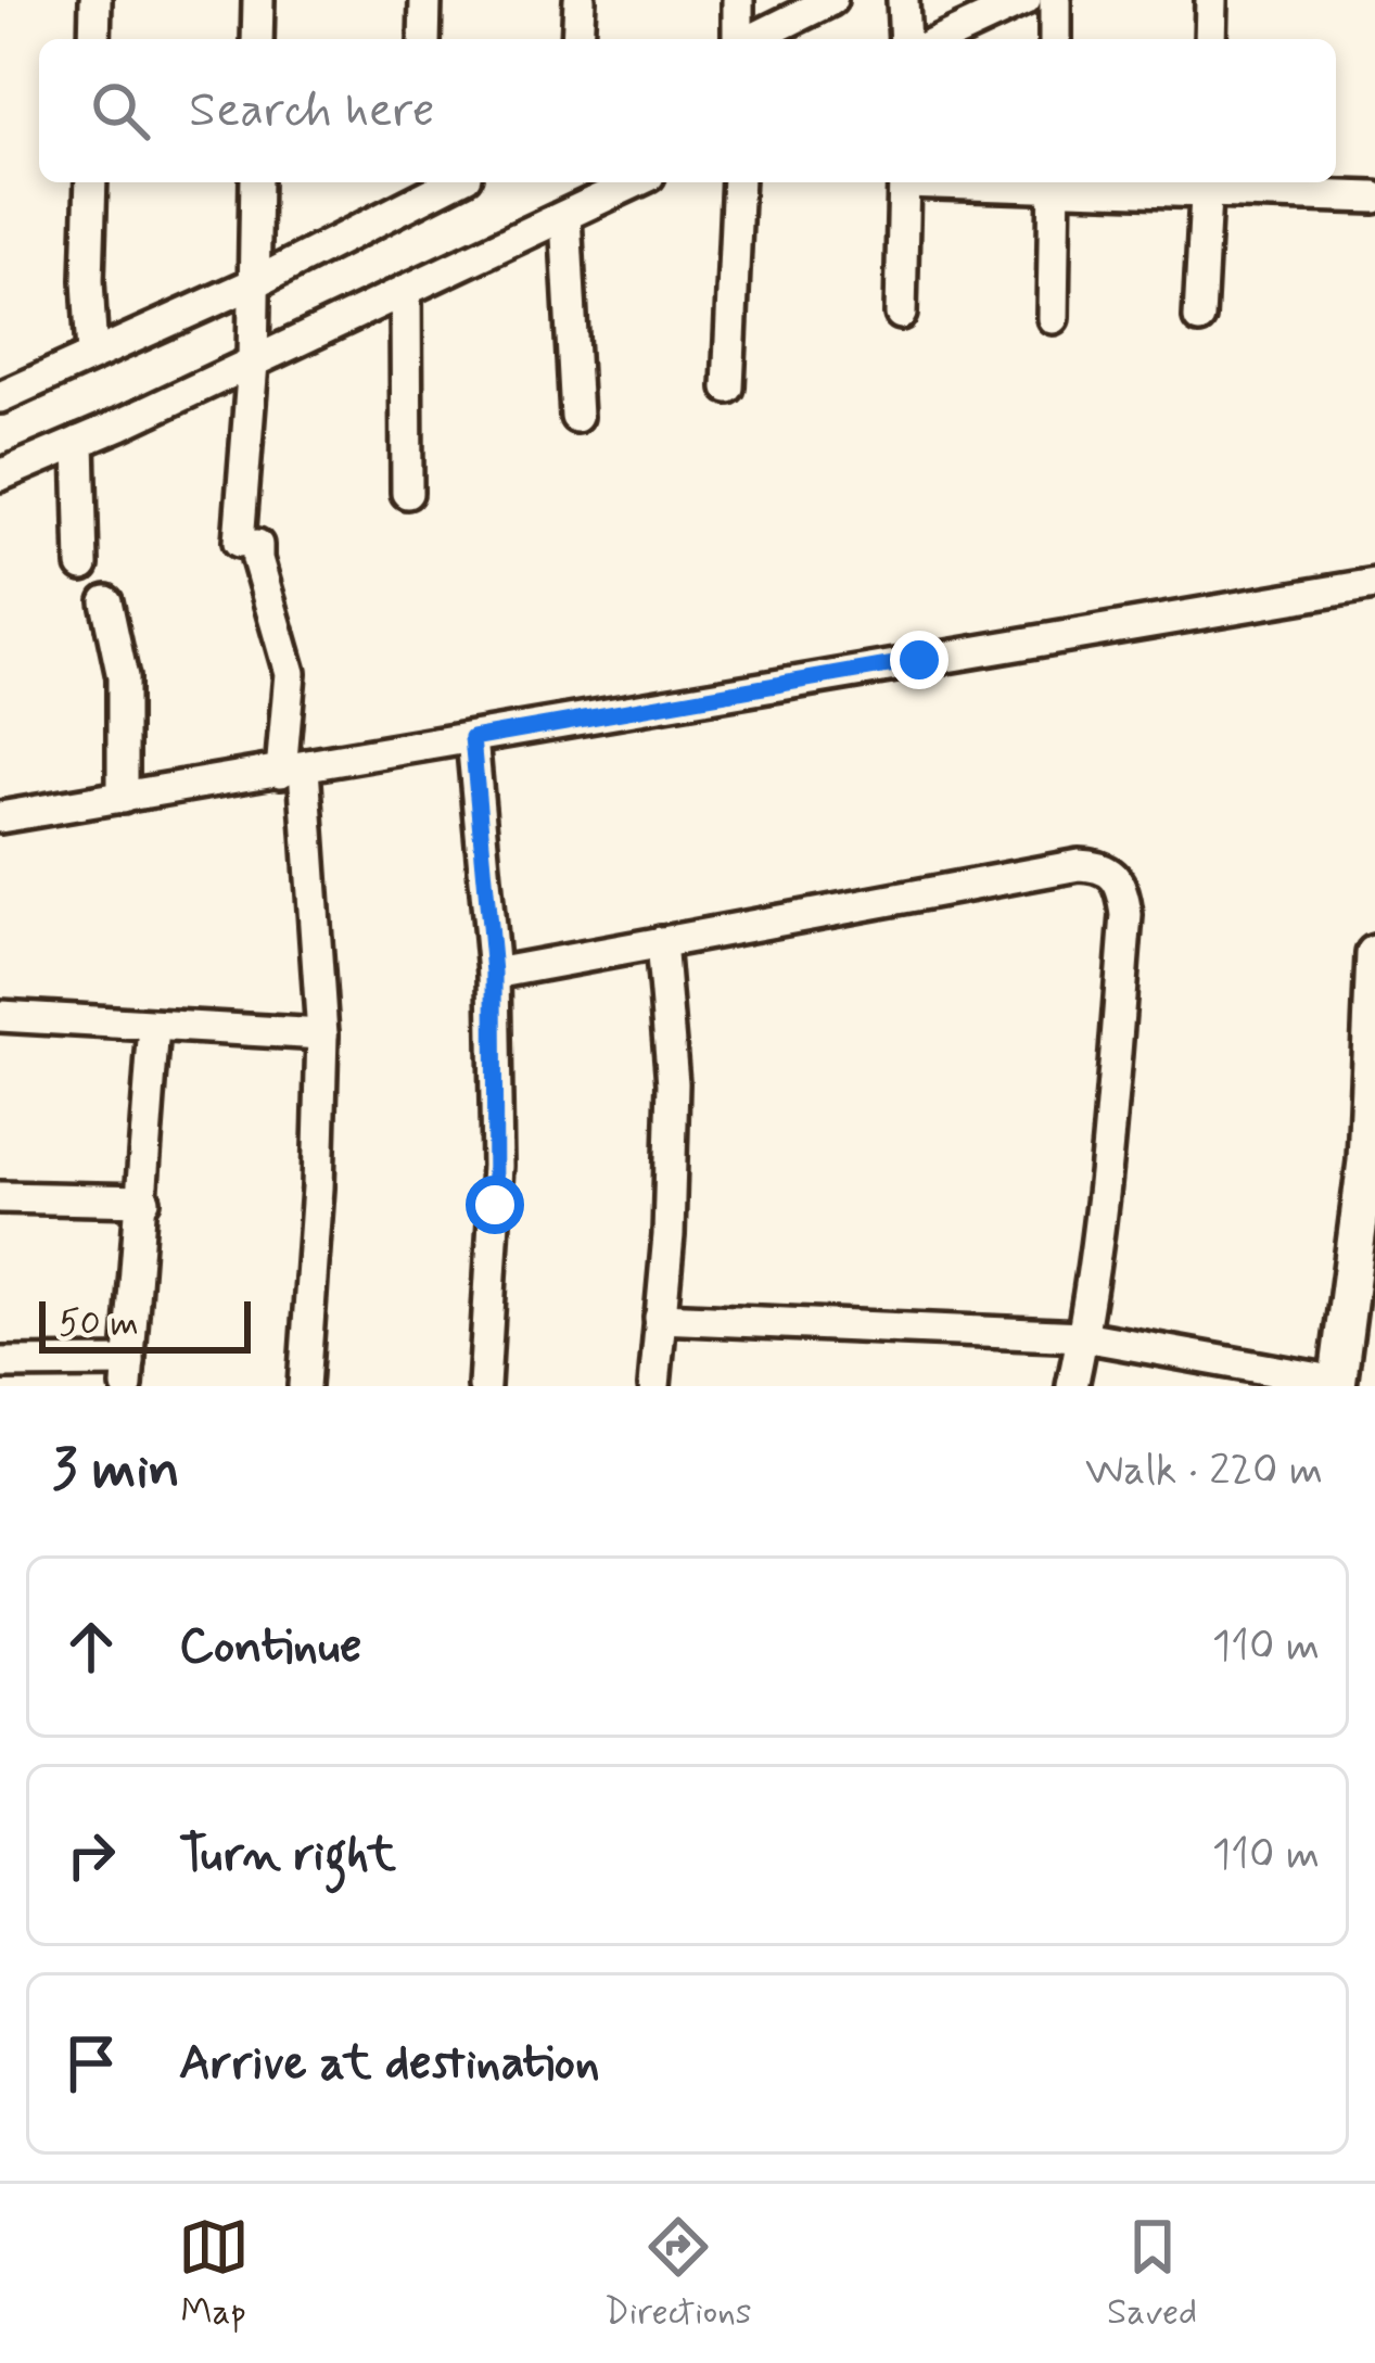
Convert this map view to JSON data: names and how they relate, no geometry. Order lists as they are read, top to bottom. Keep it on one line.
{"scale_bar":"50 m","page":{"search":"Search here","scale":"50 m","heading":["3 min","Walk · 220 m"],"list":[["Continue","110 m"],["Turn right","110 m"],"Arrive at destination"],"nav":["Map","Directions","Saved"]}}
